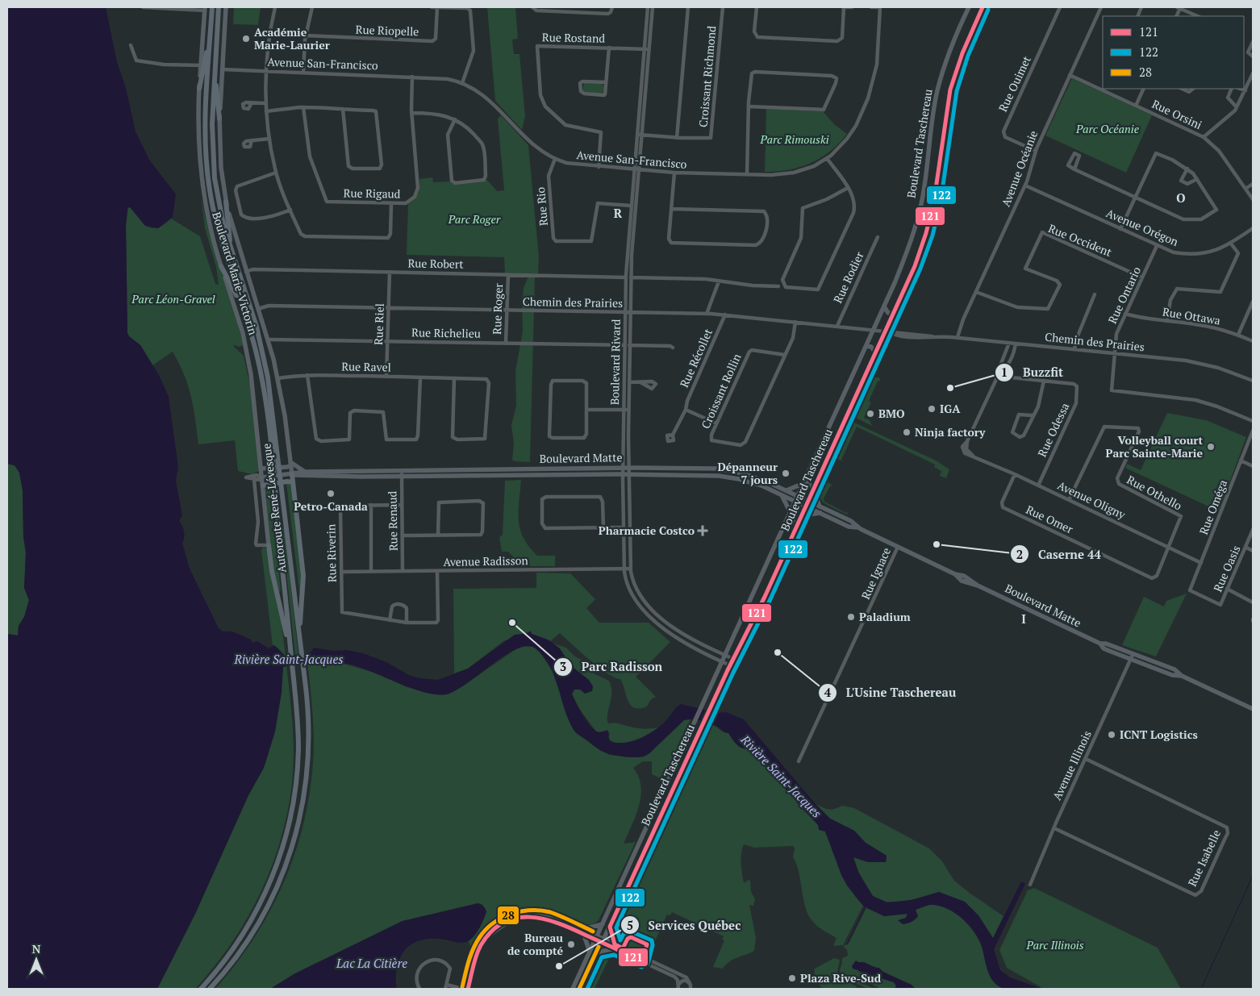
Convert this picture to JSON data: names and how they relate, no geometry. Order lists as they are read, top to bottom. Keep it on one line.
{"streets":{"highway":["Autoroute René-Lévesque"],"main road":["Boulevard Taschereau","Boulevard Marie-Victorin","Boulevard Matte"],"street":["Rue Riopelle","Rue Rostand","Avenue San-Francisco","Croissant Richmond","Rue Ouimet","Rue Orsini","Avenue Océanie","Rue Rigaud","Rue Rio","Avenue Orégon","Rue Occident","Rue Robert","Rue Rodier","Rue Ontario","Chemin des Prairies","Rue Roger","Rue Ottawa","Rue Riel","Rue Richelieu","Rue Récollet","Boulevard Rivard","Rue Ravel","Croissant Rollin","Rue Odessa","Rue Othello","Avenue Oligny","Rue Oméga","Rue Omer","Rue Renaud","Rue Riverin","Avenue Radisson","Rue Oasis","Rue Ignace","Avenue Illinois","Rue Isabelle"]},"crossings":[["Rue Rostand","Avenue San-Francisco"],["Rue Rostand","Boulevard Rivard"],["Avenue San-Francisco","Rue Rigaud"],["Avenue San-Francisco","Rue Rio"],["Avenue San-Francisco","Boulevard Marie-Victorin"],["Avenue San-Francisco","Boulevard Rivard"],["Croissant Richmond","Boulevard Rivard"],["Rue Ouimet","Avenue Océanie"],["Rue Orsini","Avenue Océanie"],["Boulevard Taschereau","Chemin des Prairies"],["Boulevard Taschereau","Boulevard Rivard"],["Boulevard Taschereau","Boulevard Matte"],["Avenue Océanie","Avenue Orégon"],["Avenue Océanie","Rue Occident"],["Avenue Océanie","Chemin des Prairies"],["Rue Rio","Boulevard Rivard"],["Avenue Orégon","Rue Ontario"],["Rue Occident","Rue Ontario"],["Rue Robert","Boulevard Marie-Victorin"],["Rue Robert","Rue Roger"],["Rue Robert","Rue Riel"],["Rue Robert","Boulevard Rivard"],["Boulevard Marie-Victorin","Chemin des Prairies"],["Boulevard Marie-Victorin","Rue Richelieu"],["Boulevard Marie-Victorin","Rue Ravel"],["Boulevard Marie-Victorin","Boulevard Matte"],["Rue Rodier","Chemin des Prairies"],["Rue Ontario","Chemin des Prairies"],["Rue Ontario","Rue Ottawa"],["Chemin des Prairies","Rue Roger"],["Chemin des Prairies","Rue Riel"],["Chemin des Prairies","Rue Récollet"],["Chemin des Prairies","Boulevard Rivard"],["Chemin des Prairies","Croissant Rollin"],["Chemin des Prairies","Avenue Oligny"],["Rue Roger","Rue Richelieu"],["Rue Riel","Rue Richelieu"],["Rue Riel","Rue Ravel"],["Rue Richelieu","Boulevard Rivard"],["Boulevard Rivard","Boulevard Matte"],["Boulevard Rivard","Avenue Radisson"],["Rue Odessa","Avenue Oligny"],["Boulevard Matte","Rue Renaud"],["Boulevard Matte","Rue Ignace"],["Boulevard Matte","Avenue Illinois"],["Rue Othello","Avenue Oligny"],["Rue Othello","Rue Omer"],["Avenue Oligny","Rue Oméga"],["Avenue Oligny","Rue Omer"],["Rue Oméga","Rue Oasis"],["Rue Renaud","Rue Riverin"],["Rue Renaud","Avenue Radisson"],["Rue Riverin","Avenue Radisson"],["Avenue Illinois","Rue Isabelle"]],"districts":["O","R","I"],"water":["Rivière Saint-Jacques","Lac La Citière"],"parks":["Parc Océanie","Parc Rimouski","Parc Roger","Parc Léon-Gravel","Parc Illinois"],"places":{"other":["Académie Marie-Laurier","Buzzfit","IGA","BMO","Ninja factory","Volleyball court Parc Sainte-Marie","Dépanneur 7 jours","Petro-Canada","Caserne 44","Paladium","Parc Radisson","L'Usine Taschereau","ICNT Logistics","Bureau de compté","Services Québec","Plaza Rive-Sud"],"health":["Pharmacie Costco"]},"lines":["transit line 121","transit line 122","transit line 28"],"legend":["121","122","28"],"north":"top"}
